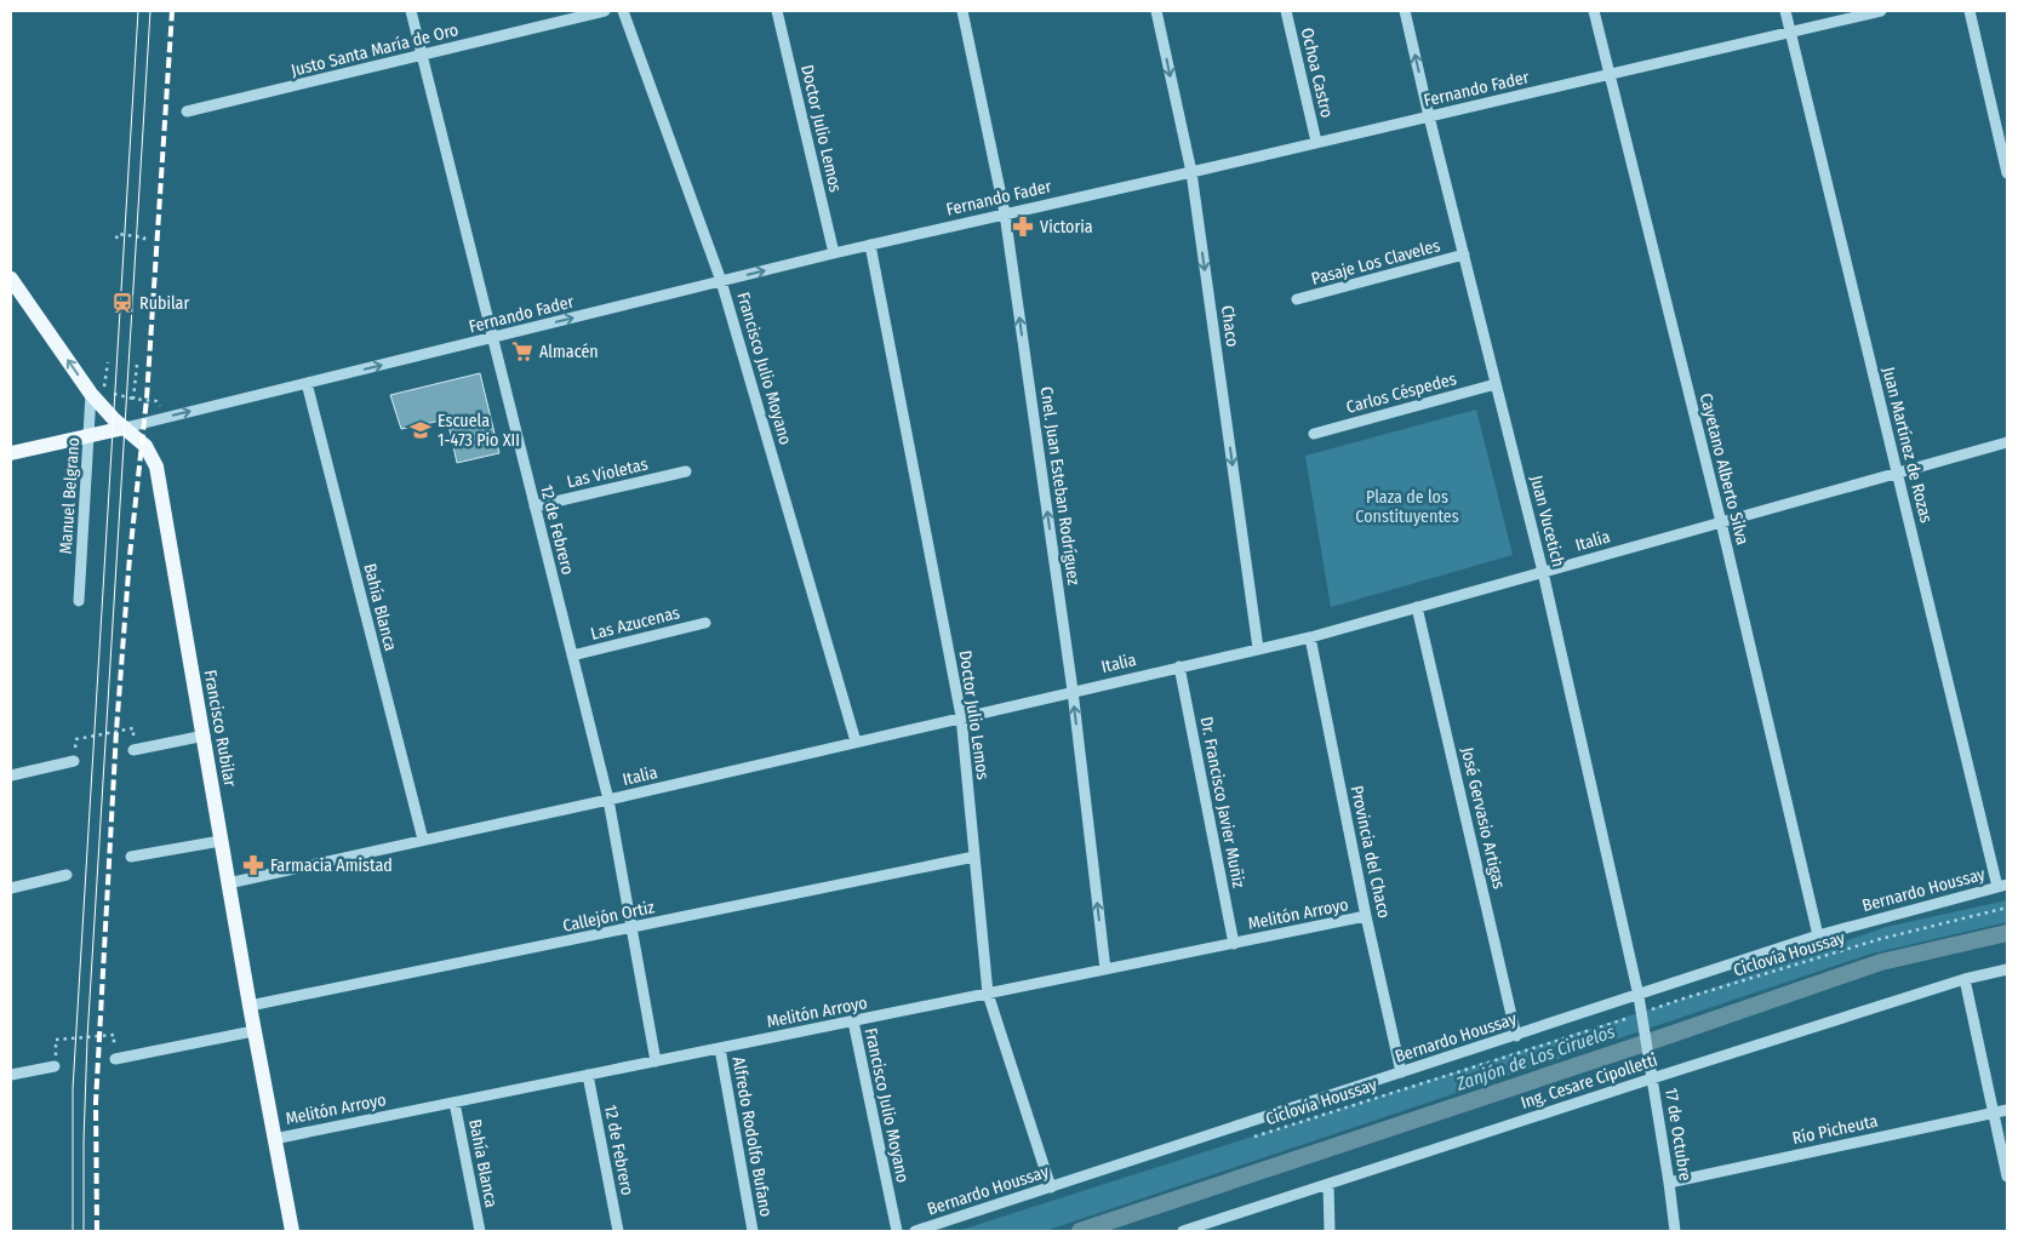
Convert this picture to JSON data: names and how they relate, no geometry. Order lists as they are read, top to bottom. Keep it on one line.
{"streets":{"main road":["Francisco Rubilar"],"street":["Justo Santa María de Oro","Ochoa Castro","Fernando Fader","Doctor Julio Lemos","Pasaje Los Claveles","Chaco","Francisco Julio Moyano","Carlos Céspedes","Juan Martínez de Rozas","Cayetano Alberto Silva","Las Violetas","Cnel. Juan Esteban Rodríguez","Manuel Belgrano","Juan Vucetich","12 de Febrero","Italia","Bahía Blanca","Las Azucenas","Dr. Francisco Javier Muñiz","José Gervasio Artigas","Provincia del Chaco","Bernardo Houssay","Melitón Arroyo","Callejón Ortiz","Ing. Cesare Cipolletti","Río Picheuta","17 de Octubre","Alfredo Rodolfo Bufano"],"path":["Ciclovía Houssay"]},"crossings":[["Justo Santa María de Oro","12 de Febrero"],["Ochoa Castro","Fernando Fader"],["Fernando Fader","Doctor Julio Lemos"],["Fernando Fader","Chaco"],["Fernando Fader","Francisco Julio Moyano"],["Fernando Fader","Juan Martínez de Rozas"],["Fernando Fader","Cayetano Alberto Silva"],["Fernando Fader","Cnel. Juan Esteban Rodríguez"],["Fernando Fader","Juan Vucetich"],["Fernando Fader","12 de Febrero"],["Fernando Fader","Bahía Blanca"],["Fernando Fader","Francisco Rubilar"],["Doctor Julio Lemos","Italia"],["Doctor Julio Lemos","Bernardo Houssay"],["Doctor Julio Lemos","Melitón Arroyo"],["Doctor Julio Lemos","Callejón Ortiz"],["Pasaje Los Claveles","Juan Vucetich"],["Chaco","Italia"],["Francisco Julio Moyano","Italia"],["Francisco Julio Moyano","Melitón Arroyo"],["Carlos Céspedes","Juan Vucetich"],["Juan Martínez de Rozas","Italia"],["Juan Martínez de Rozas","Bernardo Houssay"],["Cayetano Alberto Silva","Italia"],["Cayetano Alberto Silva","Bernardo Houssay"],["Las Violetas","12 de Febrero"],["Cnel. Juan Esteban Rodríguez","Italia"],["Cnel. Juan Esteban Rodríguez","Melitón Arroyo"],["Manuel Belgrano","Francisco Rubilar"],["Juan Vucetich","Italia"],["Juan Vucetich","Bernardo Houssay"],["Juan Vucetich","Ciclovía Houssay"],["Juan Vucetich","17 de Octubre"],["12 de Febrero","Italia"],["12 de Febrero","Las Azucenas"],["12 de Febrero","Melitón Arroyo"],["12 de Febrero","Callejón Ortiz"],["Italia","Bahía Blanca"],["Italia","Francisco Rubilar"],["Italia","Dr. Francisco Javier Muñiz"],["Italia","José Gervasio Artigas"],["Italia","Provincia del Chaco"],["Bahía Blanca","Melitón Arroyo"],["Francisco Rubilar","Melitón Arroyo"],["Francisco Rubilar","Callejón Ortiz"],["Dr. Francisco Javier Muñiz","Melitón Arroyo"],["José Gervasio Artigas","Bernardo Houssay"],["Provincia del Chaco","Bernardo Houssay"],["Provincia del Chaco","Melitón Arroyo"],["Melitón Arroyo","Alfredo Rodolfo Bufano"],["Ing. Cesare Cipolletti","17 de Octubre"],["Río Picheuta","17 de Octubre"]],"one_way":["Fernando Fader","Chaco","Cnel. Juan Esteban Rodríguez"],"water":["Zanjón de Los Ciruelos"],"parks":["Plaza de los Constituyentes"],"places":{"pharmacy":["Victoria","Farmacia Amistad"],"station":["Rubilar"],"supermarket":["Almacén"],"school or university":["Escuela 1-473 Pio XII"]}}
